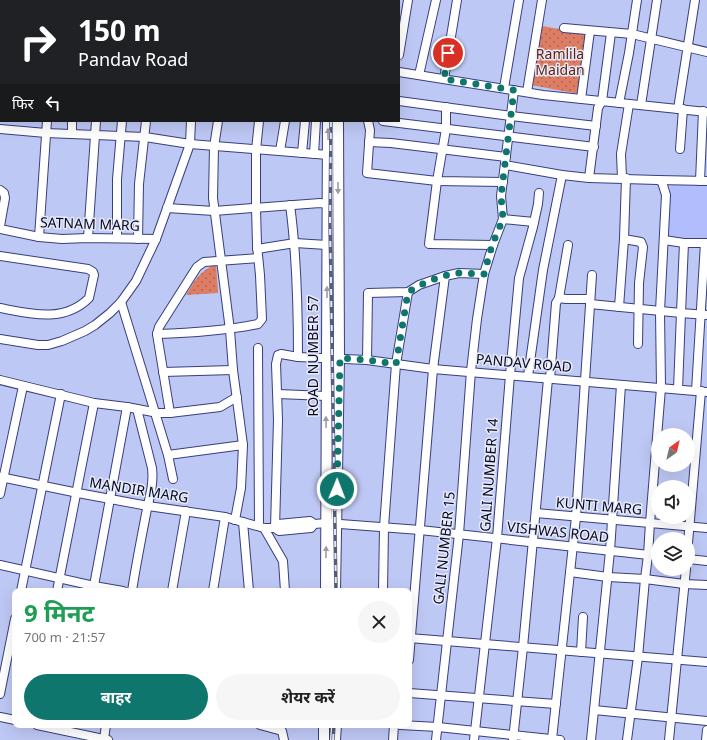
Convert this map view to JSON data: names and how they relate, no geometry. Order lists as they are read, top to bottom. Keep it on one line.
{"streets":{"main road":["ROAD NUMBER 57"],"street":["SATNAM MARG","PANDAV ROAD","GALI NUMBER 14","MANDIR MARG","KUNTI MARG","VISHWAS ROAD","GALI NUMBER 15"]},"crossings":[["ROAD NUMBER 57","PANDAV ROAD"],["ROAD NUMBER 57","MANDIR MARG"],["ROAD NUMBER 57","VISHWAS ROAD"],["PANDAV ROAD","GALI NUMBER 14"],["PANDAV ROAD","GALI NUMBER 15"],["GALI NUMBER 14","VISHWAS ROAD"],["MANDIR MARG","VISHWAS ROAD"],["VISHWAS ROAD","GALI NUMBER 15"]],"parks":["Ramlila Maidan"],"north":"top right","page":{"turn":["150 m","Pandav Road"],"then":"फिर","heading":["9 मिनट","700 m · 21:57"],"buttons":["बाहर","शेयर करें"]}}
